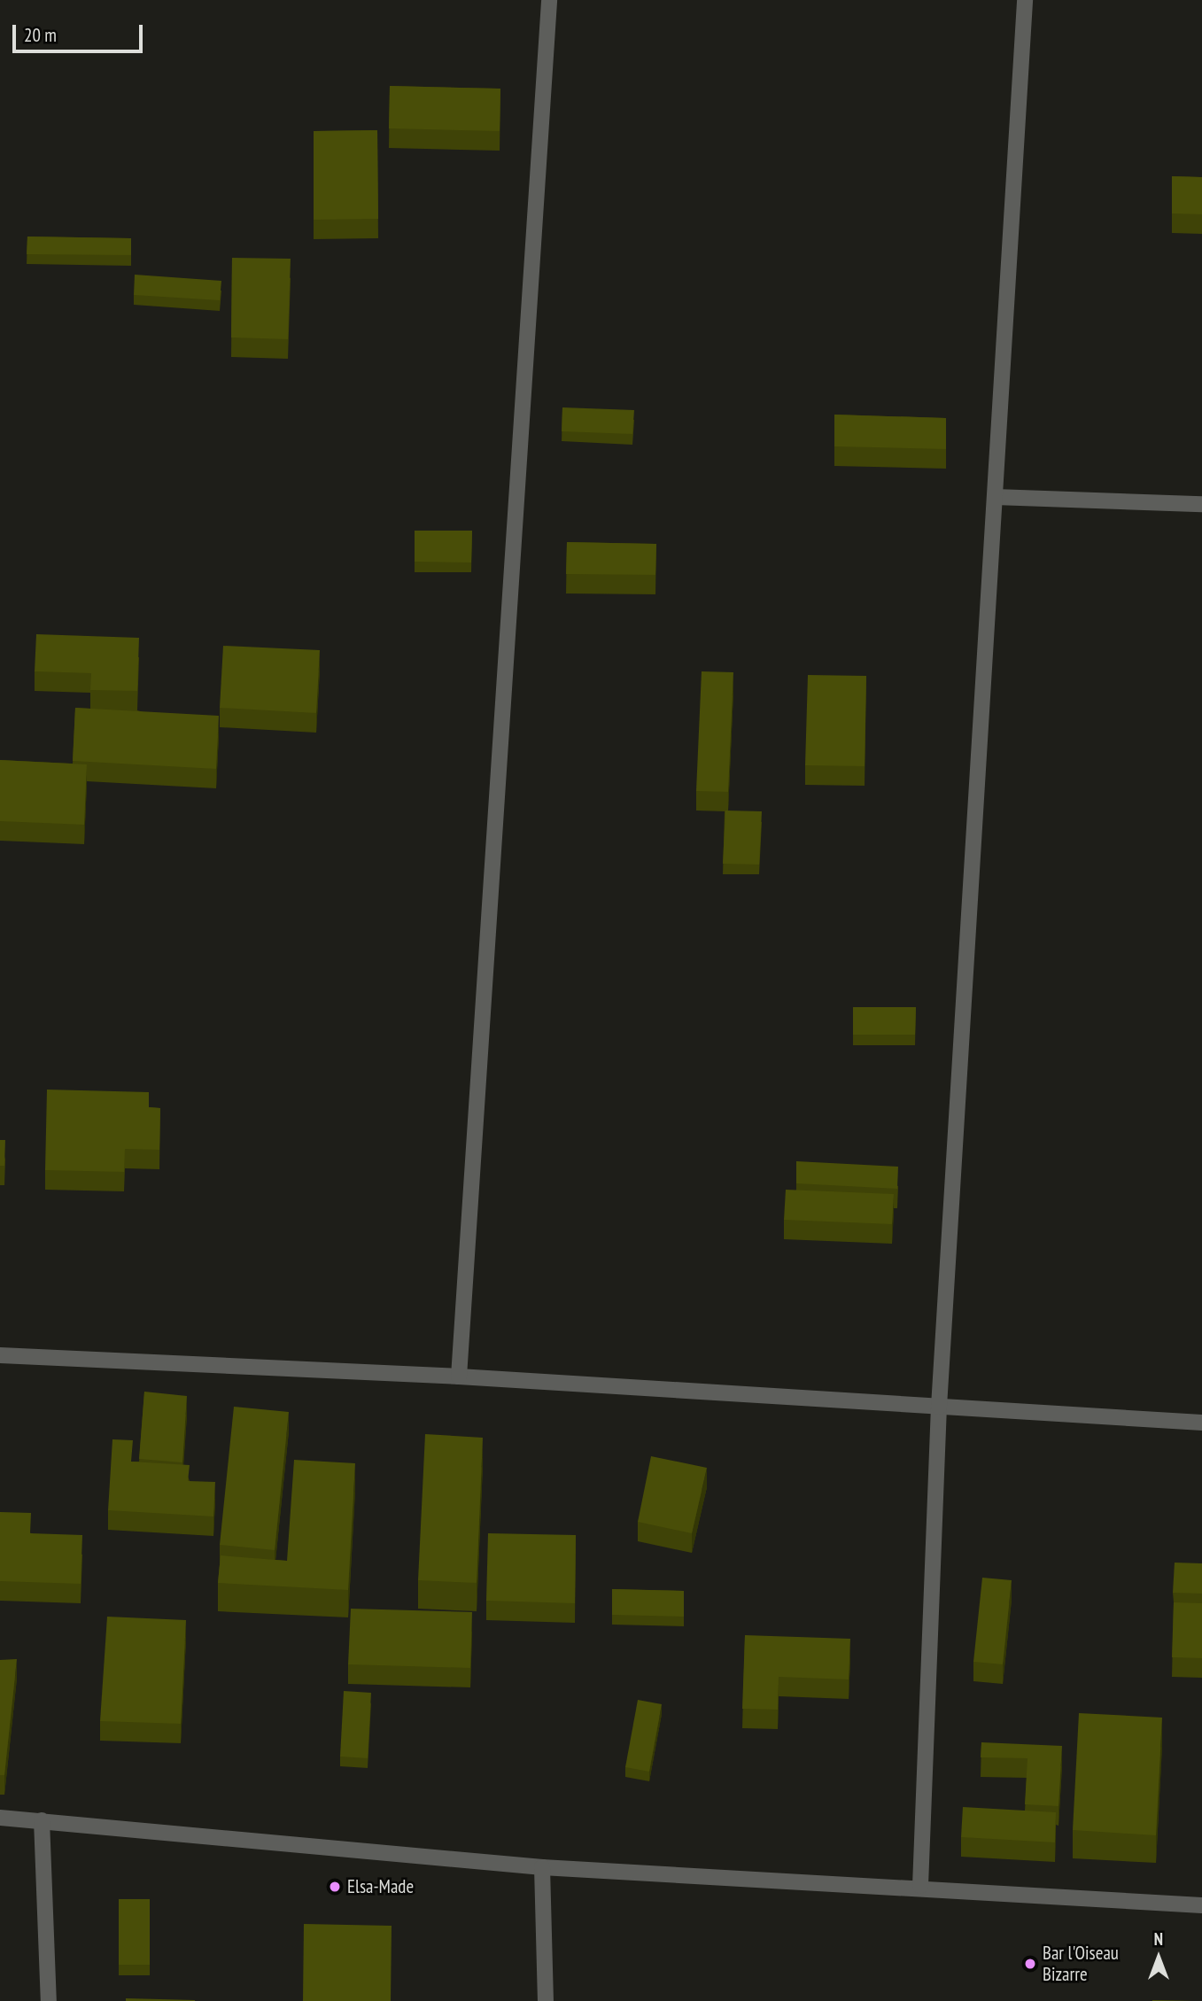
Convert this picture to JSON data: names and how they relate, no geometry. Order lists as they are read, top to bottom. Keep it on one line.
{"places":["Elsa-Made","Bar l'Oiseau Bizarre"],"scale_bar":"20 m","north":"top"}
